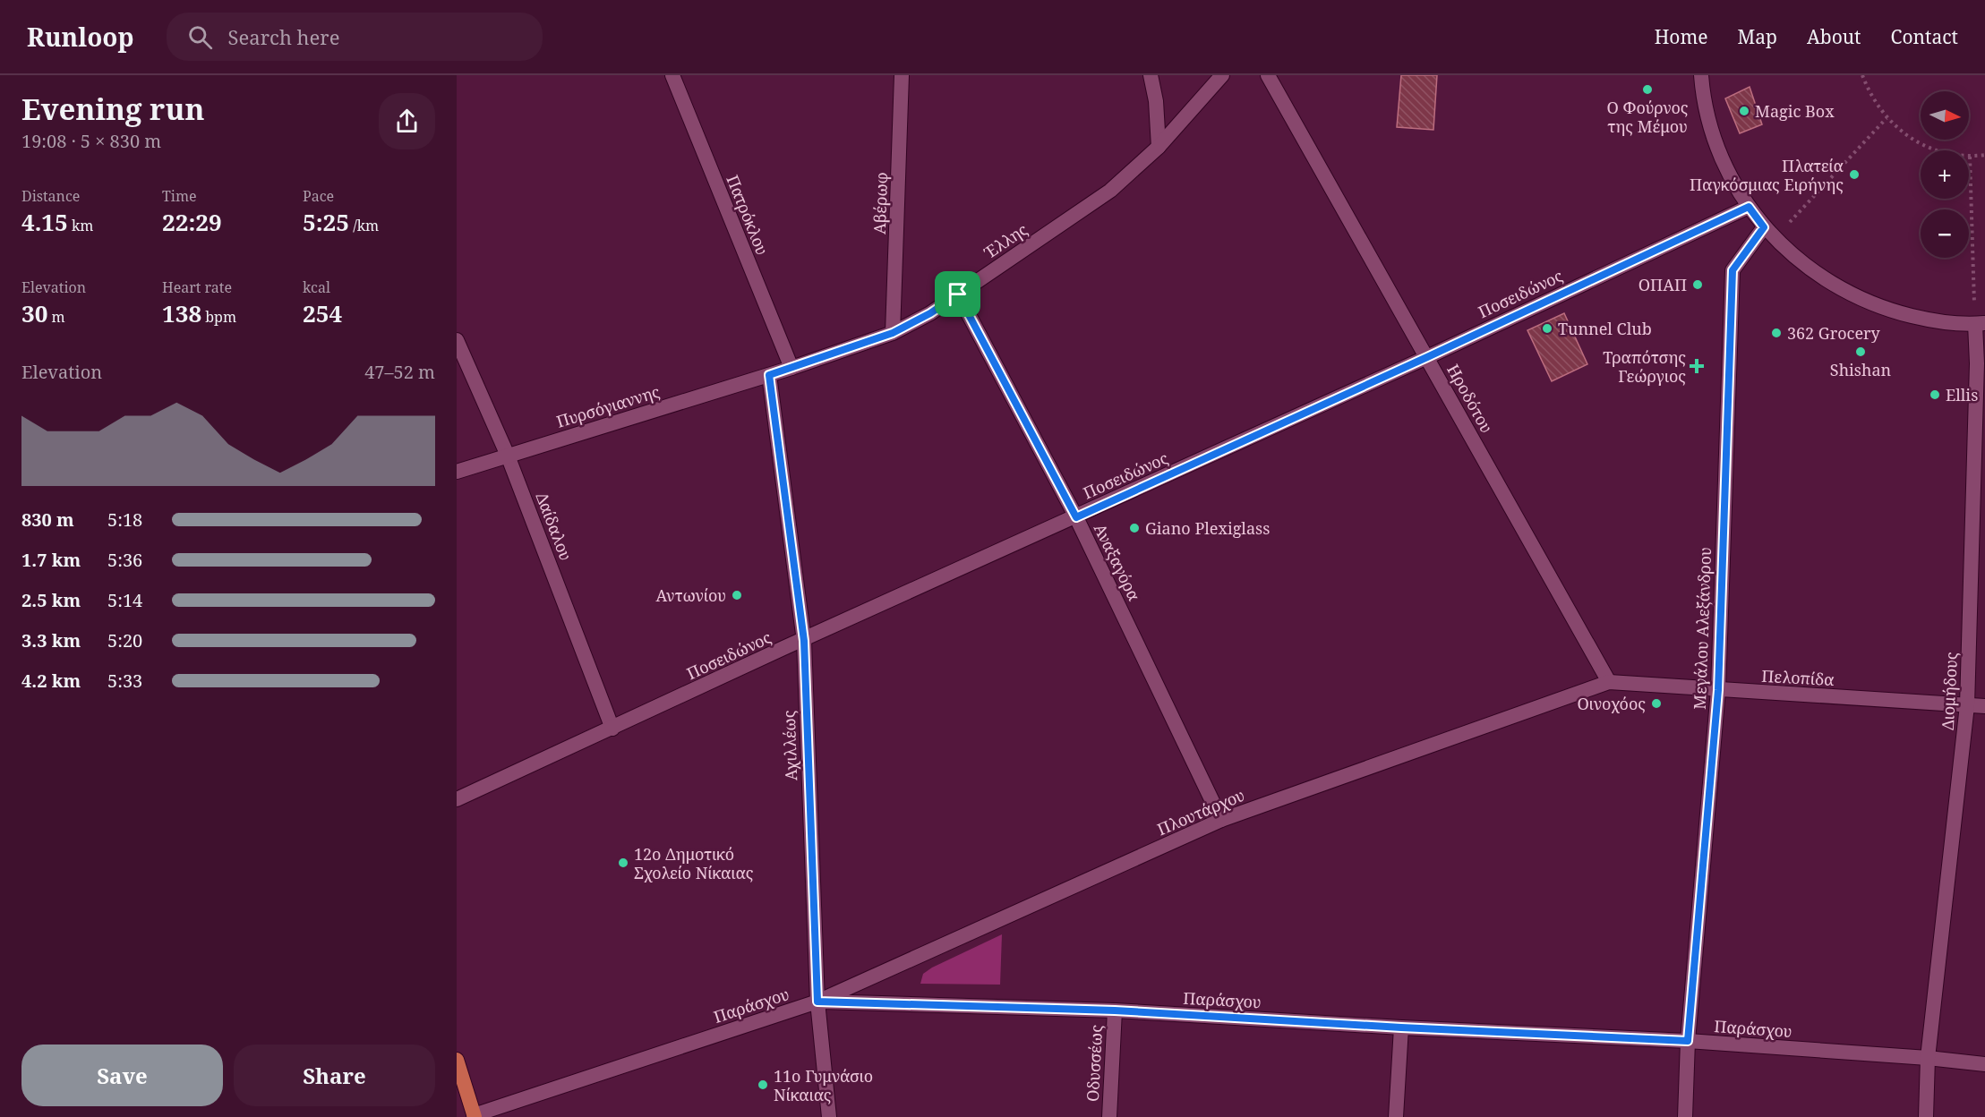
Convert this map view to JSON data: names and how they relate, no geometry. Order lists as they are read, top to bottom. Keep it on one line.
{"streets":{"street":["Αβέρωφ","Πατρόκλου","Έλλης","Ποσειδώνος","Ηροδότου","Πυρσόγιαννης","Δαίδαλου","Αναξαγόρα","Μεγάλου Αλεξάνδρου","Πελοπίδα","Διομήδους","Αχιλλέως","Πλουτάρχου","Παράσχου","Οδυσσέως"]},"crossings":[["Αβέρωφ","Έλλης"],["Πατρόκλου","Έλλης"],["Έλλης","Πυρσόγιαννης"],["Έλλης","Αναξαγόρα"],["Έλλης","Αχιλλέως"],["Ποσειδώνος","Ηροδότου"],["Ποσειδώνος","Δαίδαλου"],["Ποσειδώνος","Αναξαγόρα"],["Ποσειδώνος","Αχιλλέως"],["Ηροδότου","Πελοπίδα"],["Ηροδότου","Πλουτάρχου"],["Πυρσόγιαννης","Δαίδαλου"],["Πυρσόγιαννης","Αχιλλέως"],["Αναξαγόρα","Πλουτάρχου"],["Μεγάλου Αλεξάνδρου","Πελοπίδα"],["Μεγάλου Αλεξάνδρου","Παράσχου"],["Πελοπίδα","Διομήδους"],["Πελοπίδα","Πλουτάρχου"],["Διομήδους","Παράσχου"],["Αχιλλέως","Πλουτάρχου"],["Αχιλλέως","Παράσχου"],["Πλουτάρχου","Παράσχου"],["Παράσχου","Οδυσσέως"]],"places":{"other":["Ο Φούρνος της Μέμου","Magic Box","Πλατεία Παγκόσμιας Ειρήνης","ΟΠΑΠ","Tunnel Club","362 Grocery","Shishan","Ellis","Giano Plexiglass","Αντωνίου","Οινοχόος","12ο Δημοτικό Σχολείο Νίκαιας","11ο Γυμνάσιο Νίκαιας"],"health":["Τραπότσης Γεώργιος"]},"north":"right","page":{"header":"Runloop","search":"Search here","nav":["Home","Map","About","Contact"],"heading":["Evening run","19:08 · 5 × 830 m"],"map_buttons":["+","−"],"stats":[["Distance","4.15 km"],["Time","22:29"],["Pace","5:25 /km"],["Elevation","30 m"],["Heart rate","138 bpm"],["kcal","254"]],"chart":["Elevation","47–52 m"],"list":[{"name":"830 m","note":"5:18"},{"name":"1.7 km","note":"5:36"},{"name":"2.5 km","note":"5:14"},{"name":"3.3 km","note":"5:20"},{"name":"4.2 km","note":"5:33"}],"buttons":["Save","Share"]}}
